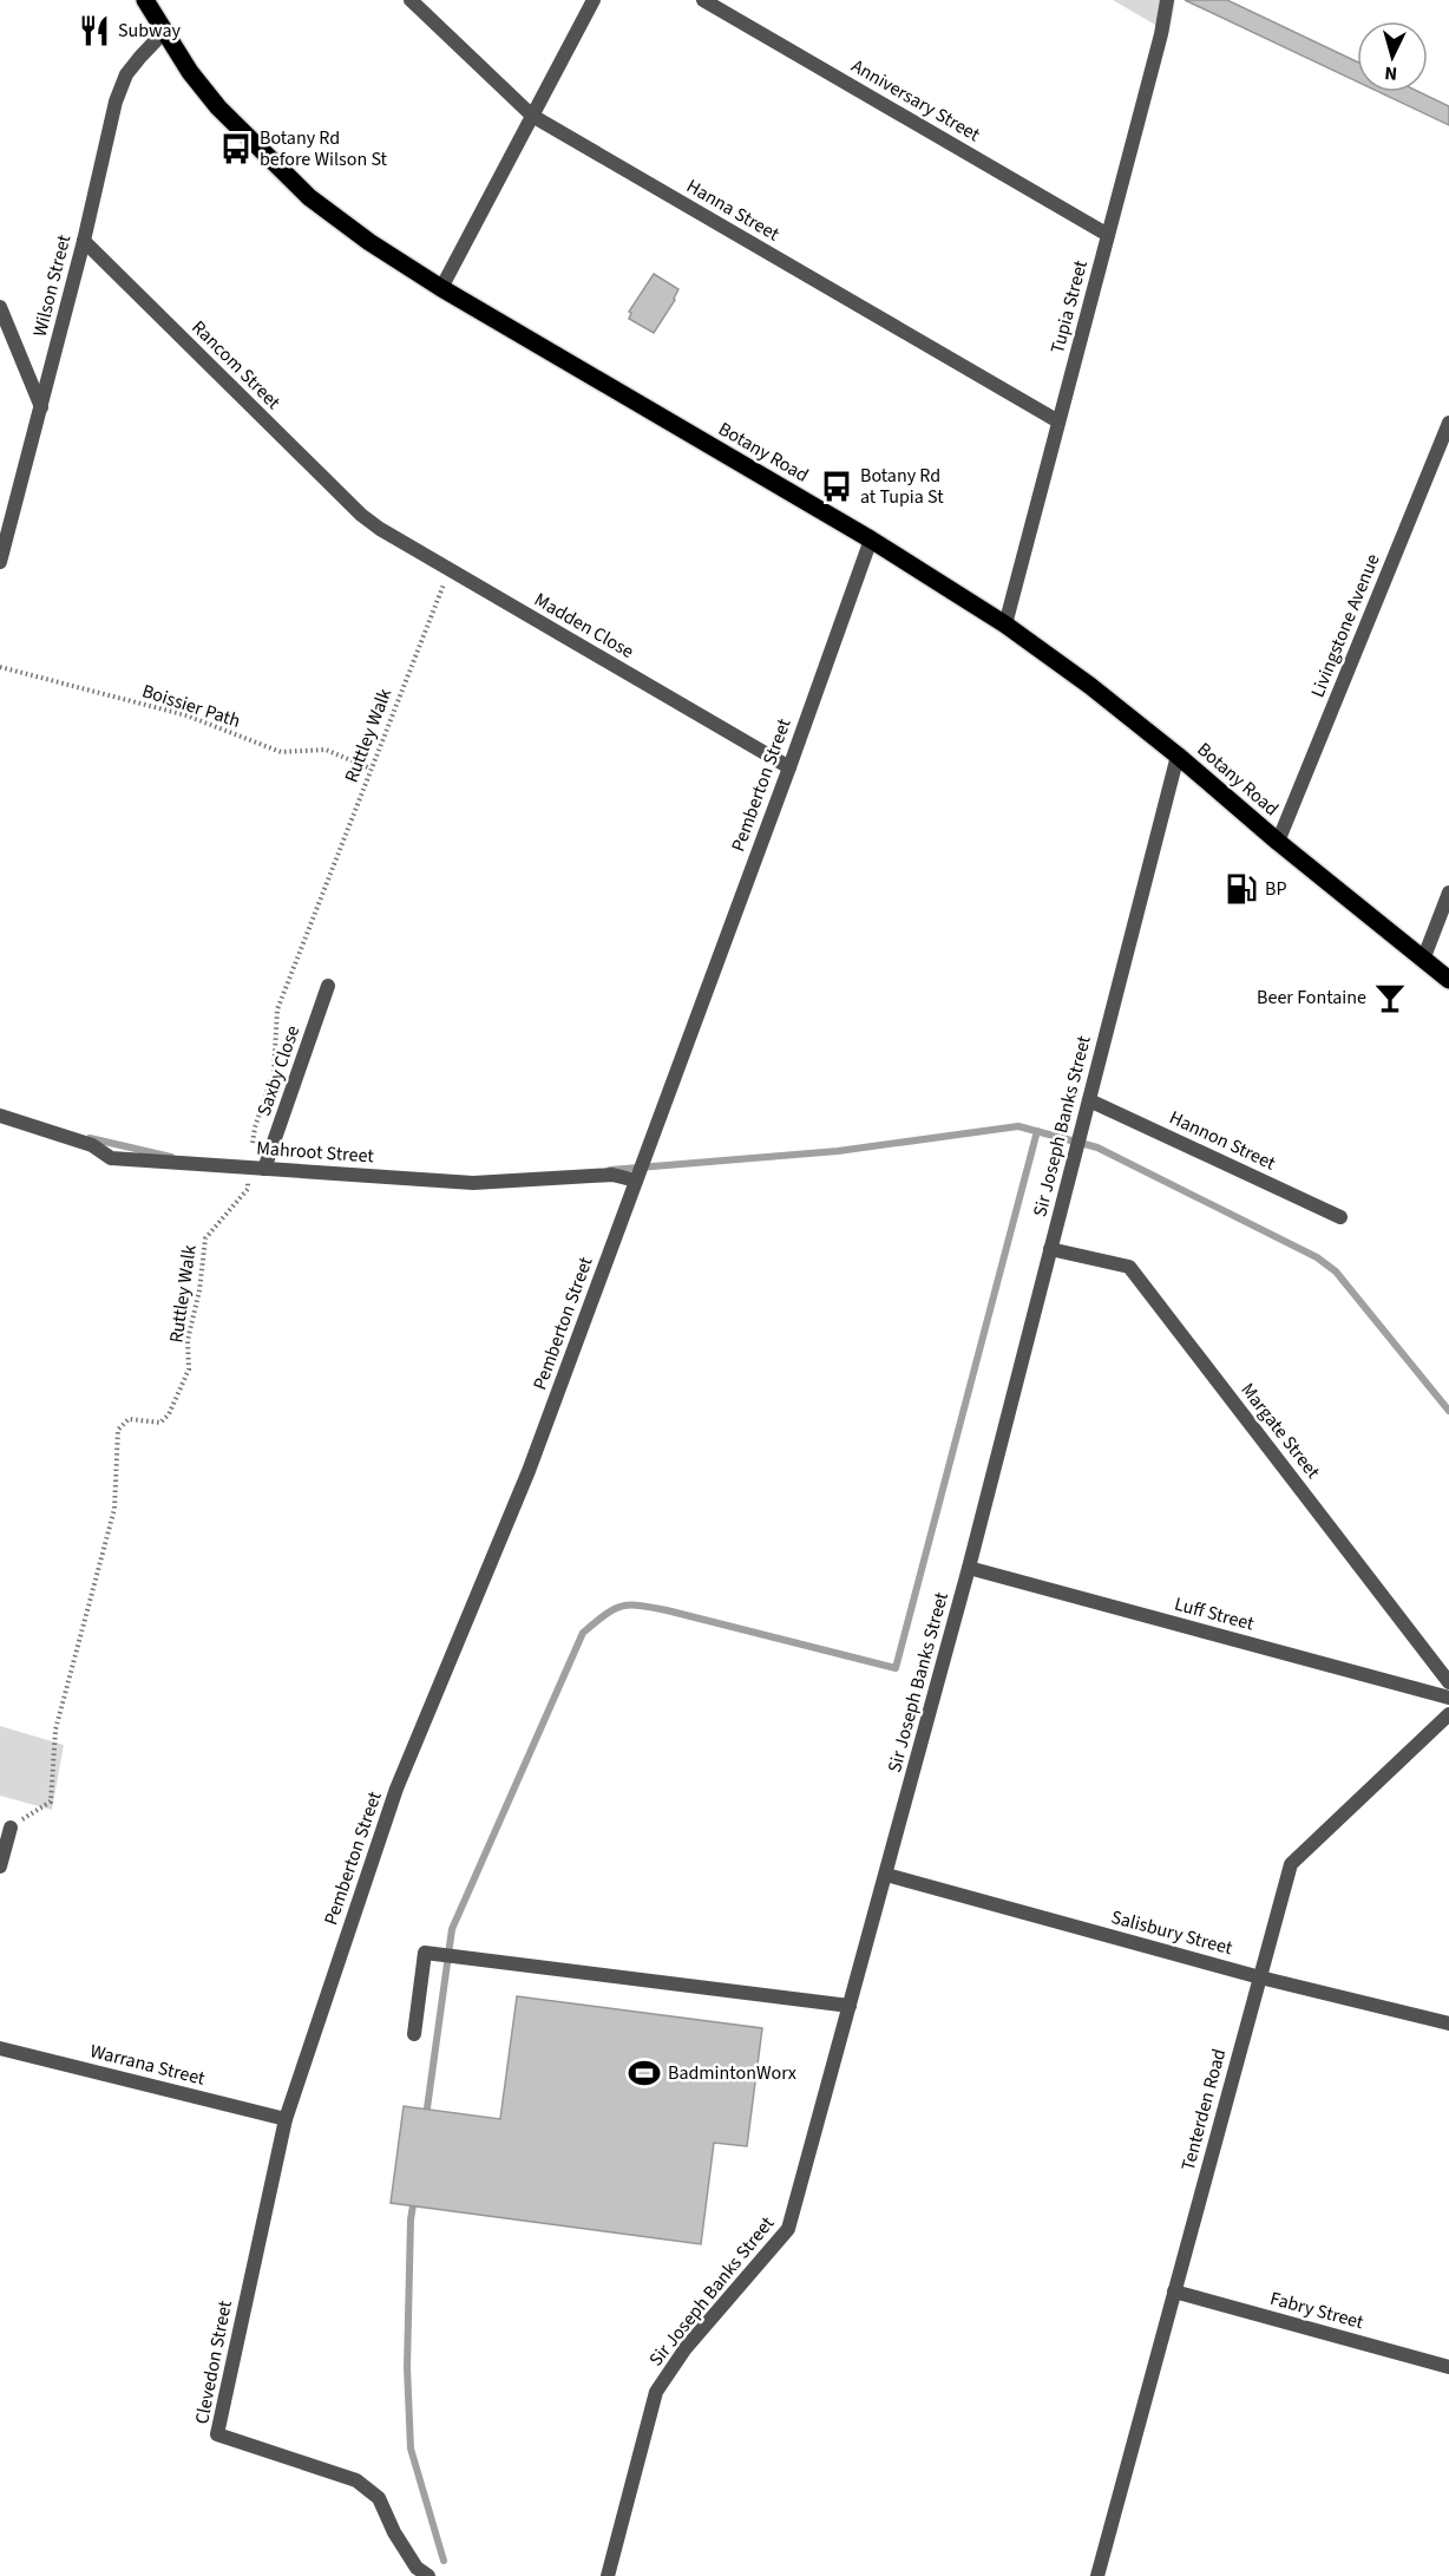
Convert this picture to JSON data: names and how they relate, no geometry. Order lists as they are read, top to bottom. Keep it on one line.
{"streets":{"main road":["Botany Road"],"street":["Anniversary Street","Hanna Street","Wilson Street","Tupia Street","Rancom Street","Madden Close","Livingstone Avenue","Pemberton Street","Saxby Close","Sir Joseph Banks Street","Hannon Street","Mahroot Street","Margate Street","Luff Street","Salisbury Street","Warrana Street","Tenterden Road","Fabry Street","Clevedon Street"],"path":["Boissier Path","Ruttley Walk"]},"crossings":[["Anniversary Street","Tupia Street"],["Hanna Street","Tupia Street"],["Wilson Street","Rancom Street"],["Wilson Street","Botany Road"],["Tupia Street","Botany Road"],["Rancom Street","Madden Close"],["Botany Road","Livingstone Avenue"],["Botany Road","Pemberton Street"],["Botany Road","Sir Joseph Banks Street"],["Madden Close","Ruttley Walk"],["Madden Close","Pemberton Street"],["Boissier Path","Ruttley Walk"],["Ruttley Walk","Saxby Close"],["Ruttley Walk","Mahroot Street"],["Pemberton Street","Mahroot Street"],["Pemberton Street","Warrana Street"],["Pemberton Street","Clevedon Street"],["Saxby Close","Mahroot Street"],["Sir Joseph Banks Street","Hannon Street"],["Sir Joseph Banks Street","Margate Street"],["Sir Joseph Banks Street","Luff Street"],["Sir Joseph Banks Street","Salisbury Street"],["Salisbury Street","Tenterden Road"],["Warrana Street","Clevedon Street"],["Tenterden Road","Fabry Street"]],"places":{"restaurant":["Subway"],"bus stop":["Botany Rd before Wilson St","Botany Rd at Tupia St"],"fuel station":["BP"],"bar":["Beer Fontaine"],"sports":["BadmintonWorx"]},"north":"bottom"}
